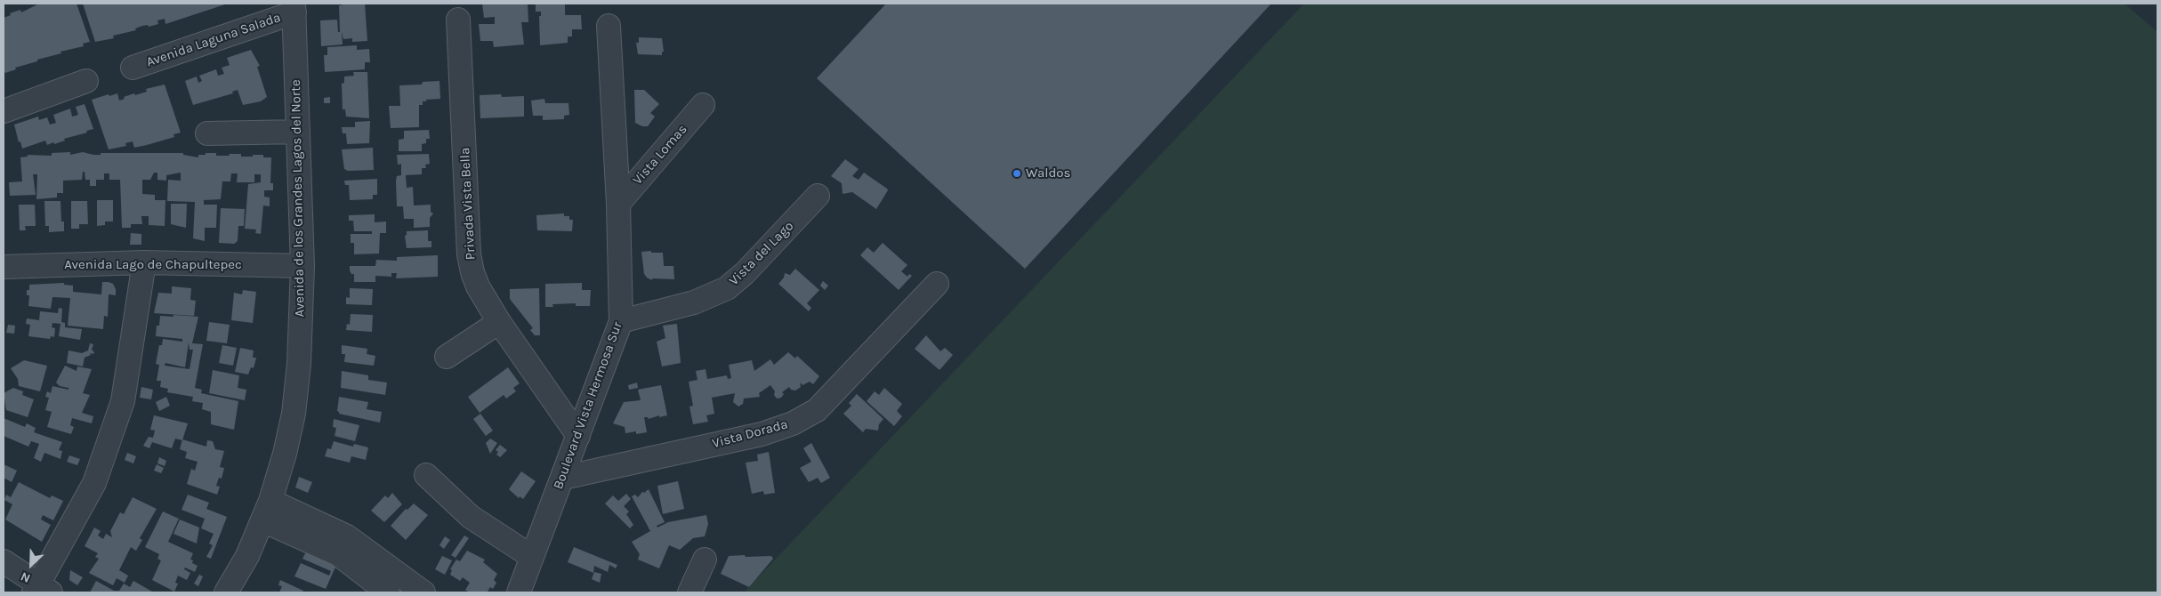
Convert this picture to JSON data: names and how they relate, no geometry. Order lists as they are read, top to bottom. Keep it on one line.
{"streets":{"street":["Avenida Laguna Salada","Vista Lomas","Avenida de los Grandes Lagos del Norte","Privada Vista Bella","Vista del Lago","Avenida Lago de Chapultepec","Boulevard Vista Hermosa Sur","Vista Dorada"]},"crossings":[["Avenida Laguna Salada","Avenida de los Grandes Lagos del Norte"],["Vista Lomas","Boulevard Vista Hermosa Sur"],["Avenida de los Grandes Lagos del Norte","Avenida Lago de Chapultepec"],["Privada Vista Bella","Boulevard Vista Hermosa Sur"],["Vista del Lago","Boulevard Vista Hermosa Sur"],["Boulevard Vista Hermosa Sur","Vista Dorada"]],"places":["Waldos"],"north":"bottom left"}
